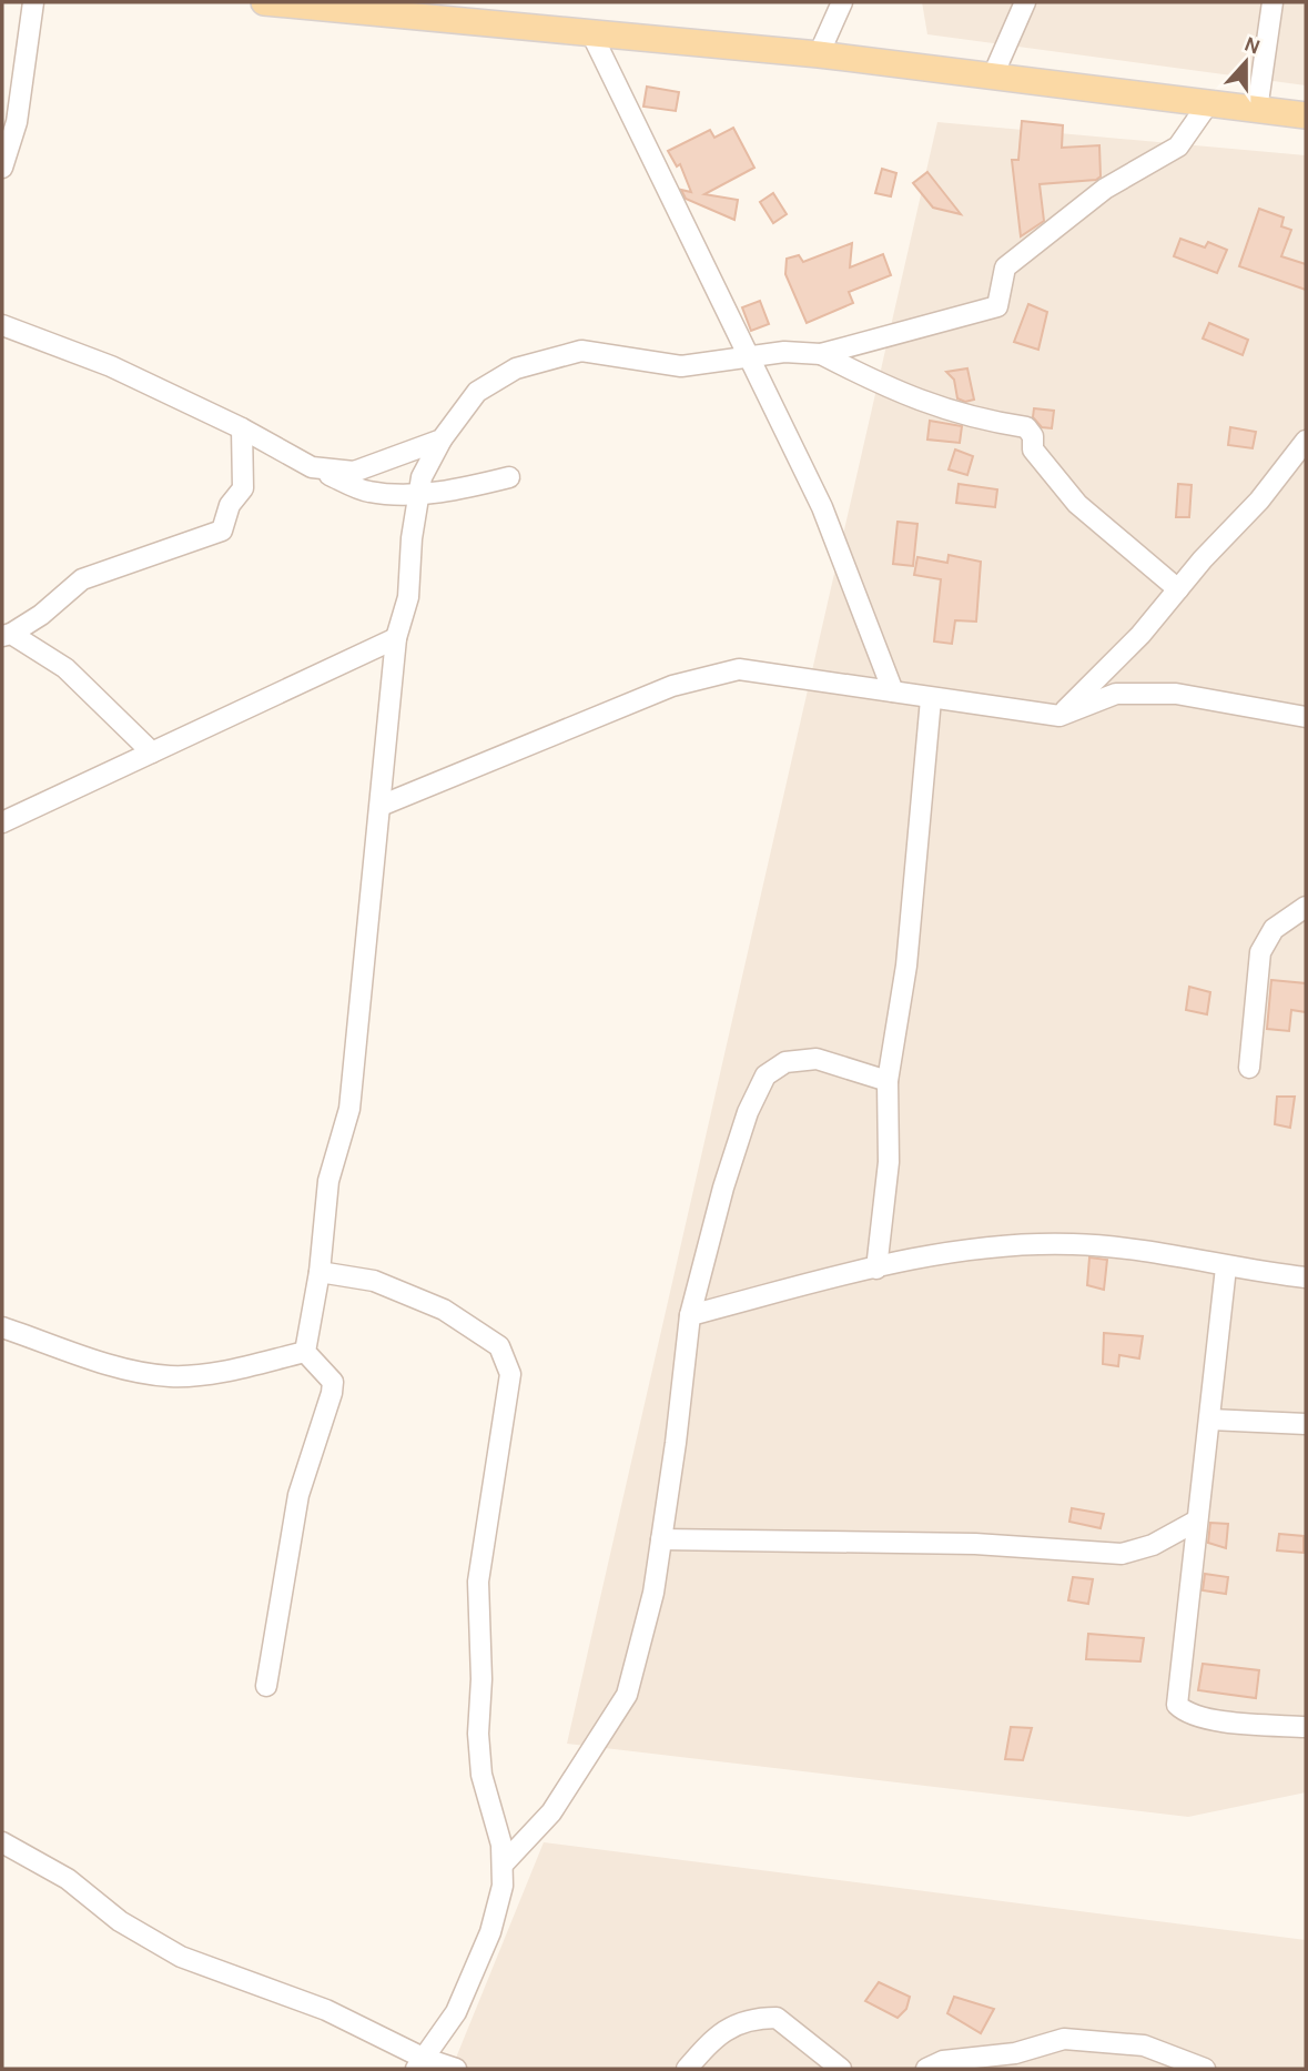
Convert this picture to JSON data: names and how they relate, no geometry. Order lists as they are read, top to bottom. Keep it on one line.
{"north":"top"}
